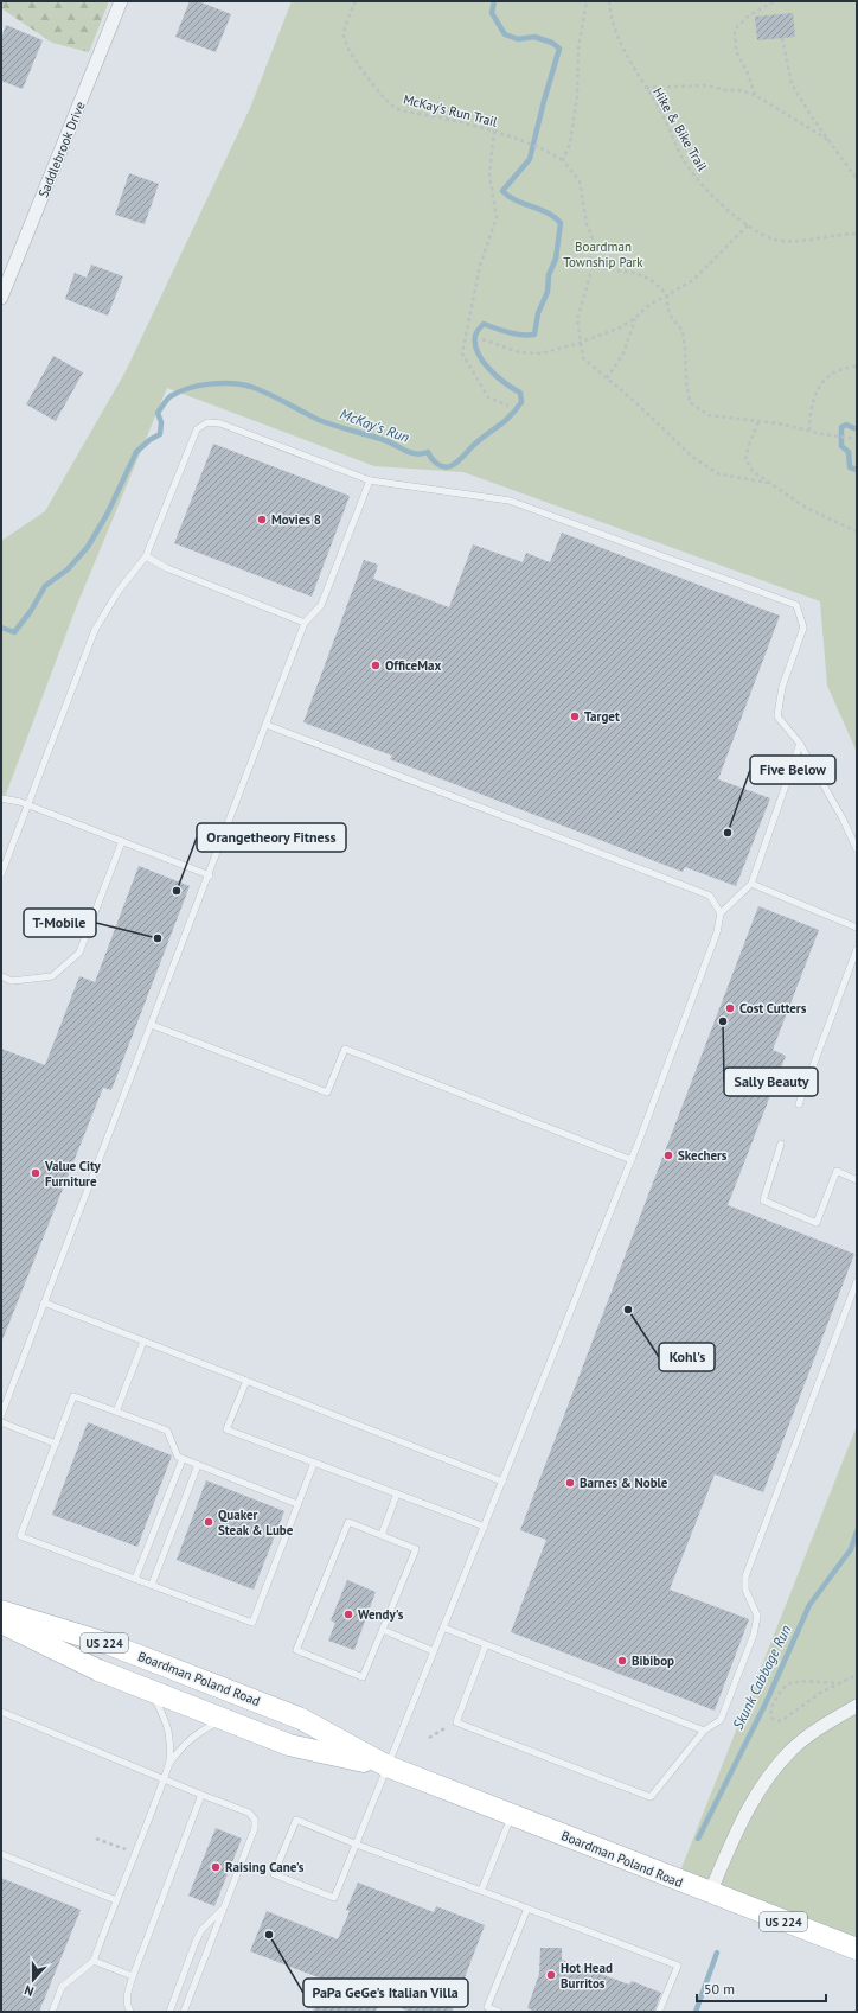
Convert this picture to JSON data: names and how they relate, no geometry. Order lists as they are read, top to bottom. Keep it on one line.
{"streets":{"main road":["US 224","Boardman Poland Road"],"street":["Saddlebrook Drive"],"path":["McKay's Run Trail","Hike & Bike Trail"]},"water":["McKay's Run","Skunk Cabbage Run"],"parks":["Boardman Township Park"],"places":["Movies 8","OfficeMax","Target","Five Below","Orangetheory Fitness","T-Mobile","Cost Cutters","Sally Beauty","Skechers","Value City Furniture","Kohl's","Barnes & Noble","Quaker Steak & Lube","Wendy's","Bibibop","Raising Cane's","PaPa GeGe's Italian Villa","Hot Head Burritos"],"scale_bar":"50 m","north":"bottom"}
